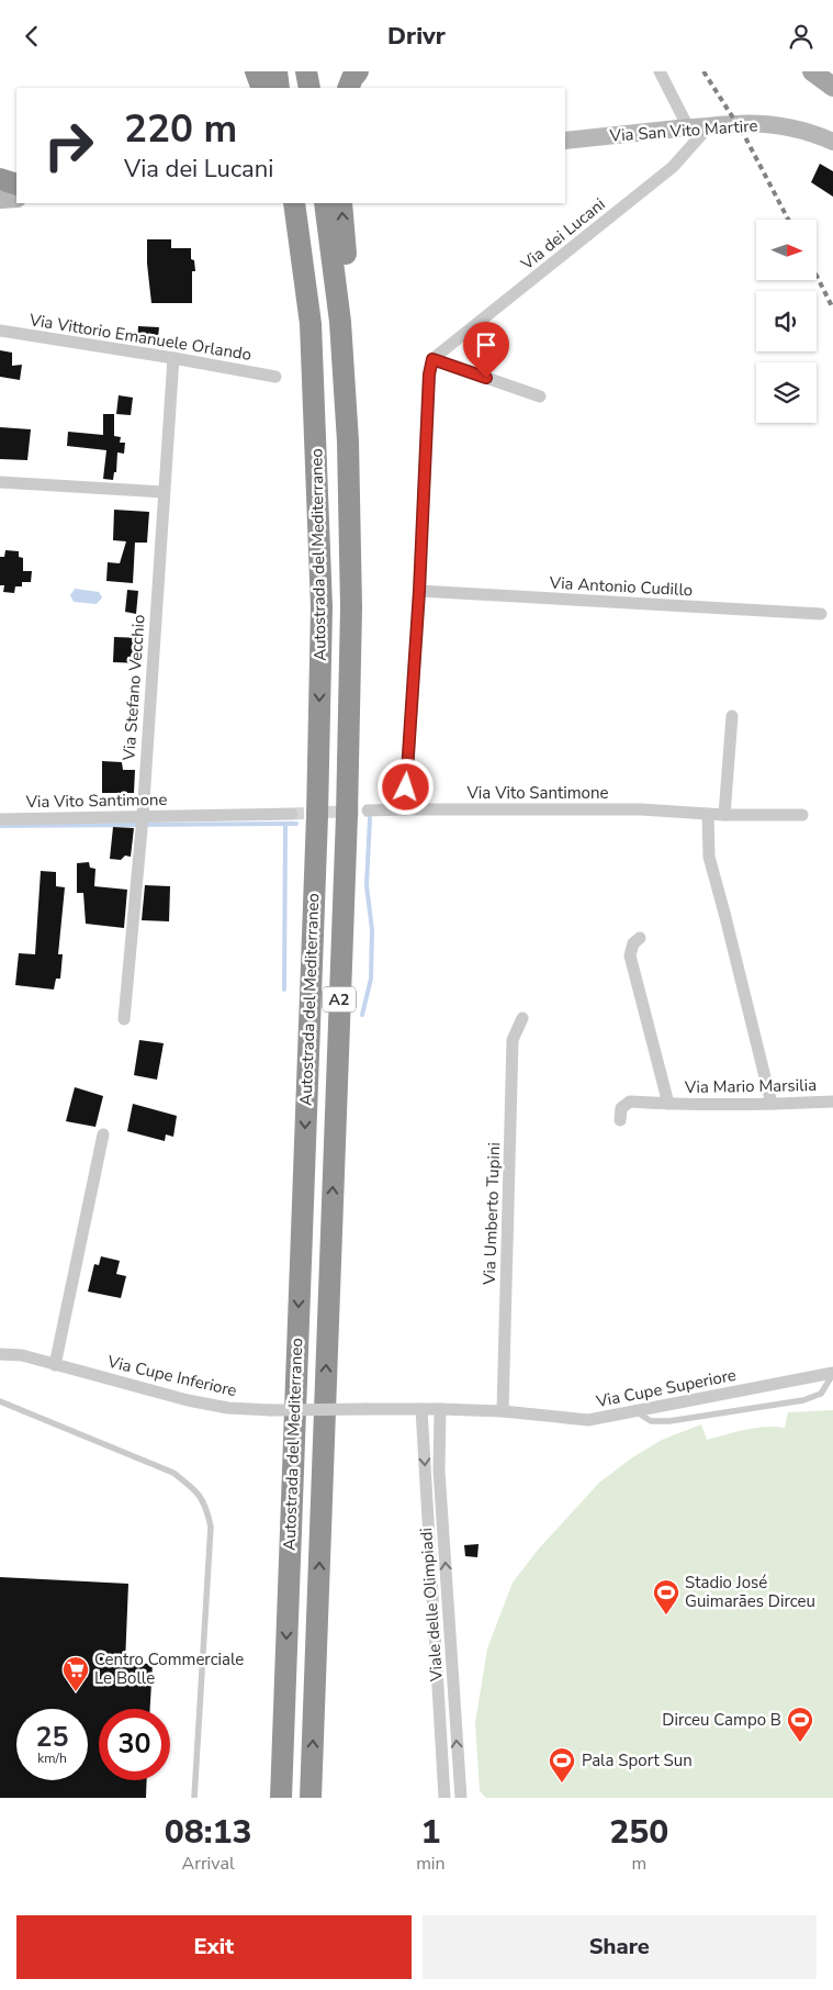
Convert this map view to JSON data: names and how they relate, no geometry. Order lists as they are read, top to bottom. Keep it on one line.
{"streets":{"highway":["Autostrada del Mediterraneo","A2"],"street":["Via San Vito Martire","Via dei Lucani","Via Vittorio Emanuele Orlando","Via Antonio Cudillo","Via Stefano Vecchio","Via Vito Santimone","Via Mario Marsilia","Via Umberto Tupini","Via Cupe Inferiore","Via Cupe Superiore","Viale delle Olimpiadi"]},"crossings":[["Via San Vito Martire","Via dei Lucani"],["Via Vittorio Emanuele Orlando","Via Stefano Vecchio"],["Via Stefano Vecchio","Via Vito Santimone"],["Via Umberto Tupini","Via Cupe Superiore"],["Via Cupe Inferiore","Via Cupe Superiore"],["Via Cupe Inferiore","Viale delle Olimpiadi"],["Via Cupe Superiore","Viale delle Olimpiadi"]],"places":{"sports":["Stadio José Guimarães Dirceu","Dirceu Campo B","Pala Sport Sun"],"supermarket":["Centro Commerciale Le Bolle"]},"north":"right","page":{"header":"Drivr","turn":["220 m","Via dei Lucani"],"speed":"25 km/h","limit":"30","eta":["08:13","Arrival","1","min","250","m"],"buttons":["Exit","Share"]}}
